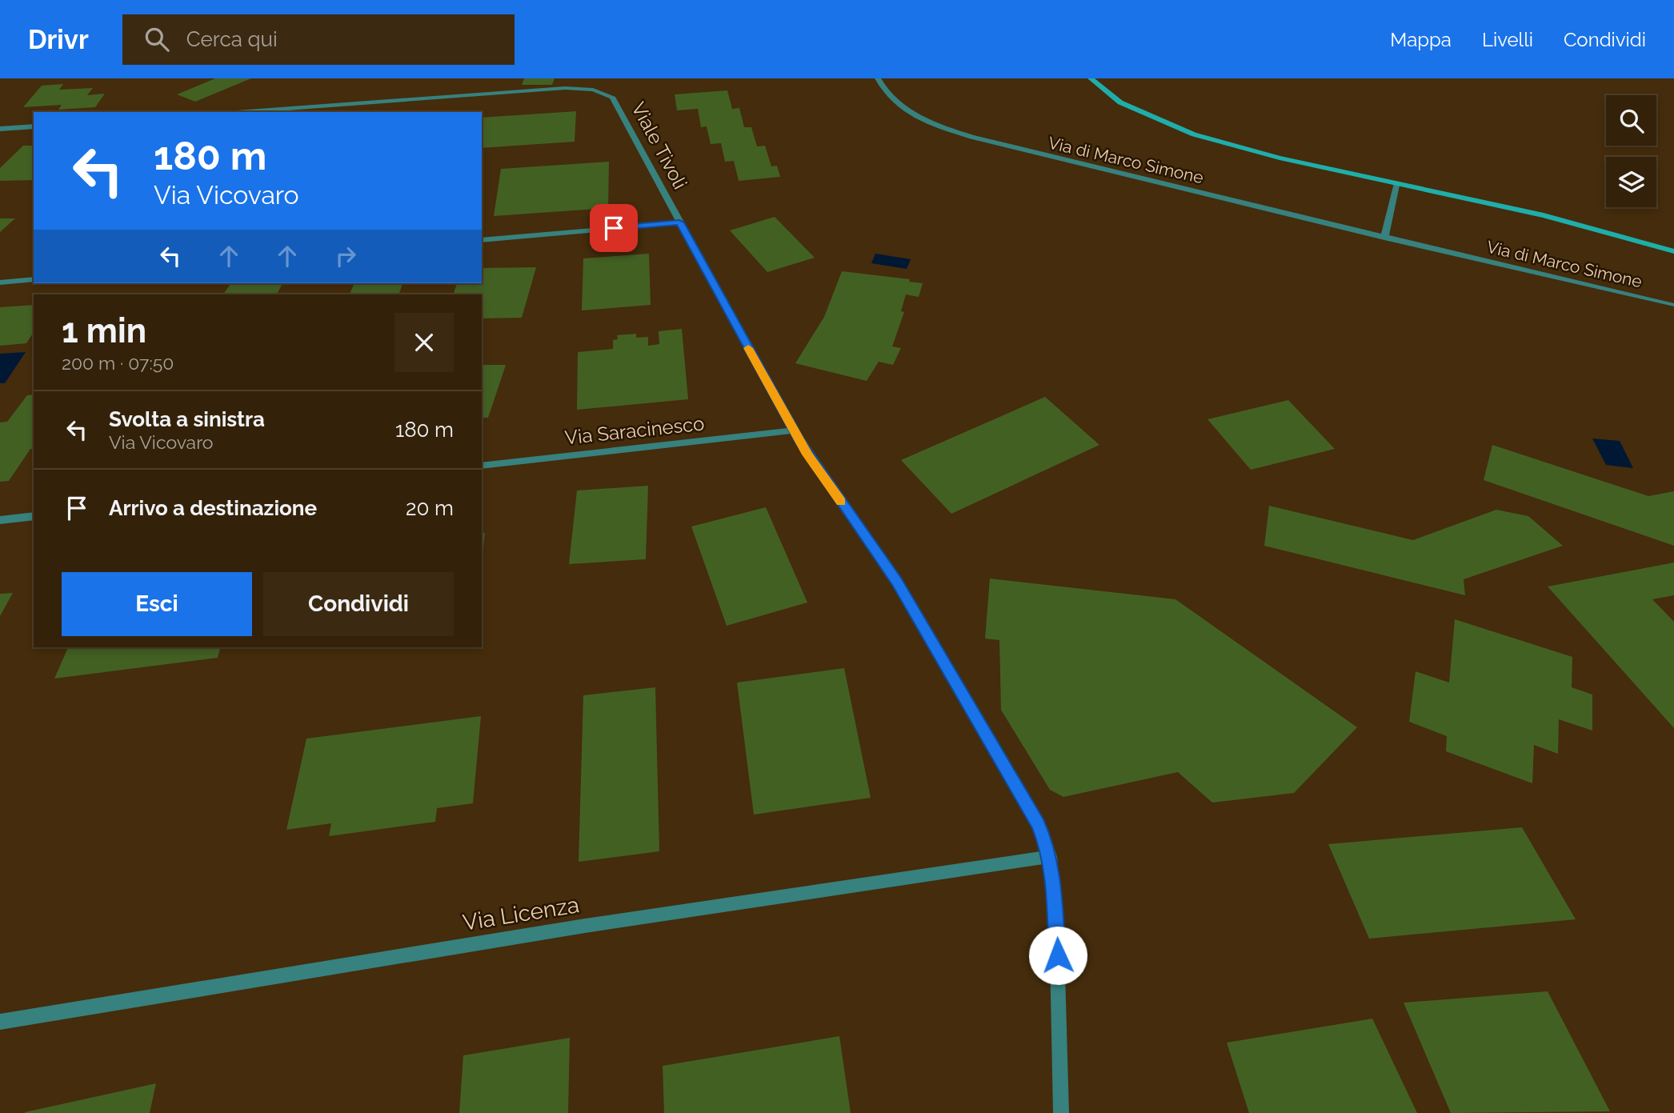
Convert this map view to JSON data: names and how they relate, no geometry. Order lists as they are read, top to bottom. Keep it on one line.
{"streets":{"street":["Viale Tivoli","Via di Marco Simone","Via Saracinesco","Via Licenza"]},"crossings":[["Viale Tivoli","Via Saracinesco"],["Viale Tivoli","Via Licenza"]],"page":{"header":"Drivr","search":"Cerca qui","nav":["Mappa","Livelli","Condividi"],"turn":["180 m","Via Vicovaro"],"heading":["1 min","200 m · 07:50"],"list":[{"name":"Svolta a sinistra","note":"Via Vicovaro","value":"180 m"},{"name":"Arrivo a destinazione","value":"20 m"}],"buttons":["Esci","Condividi"]}}
